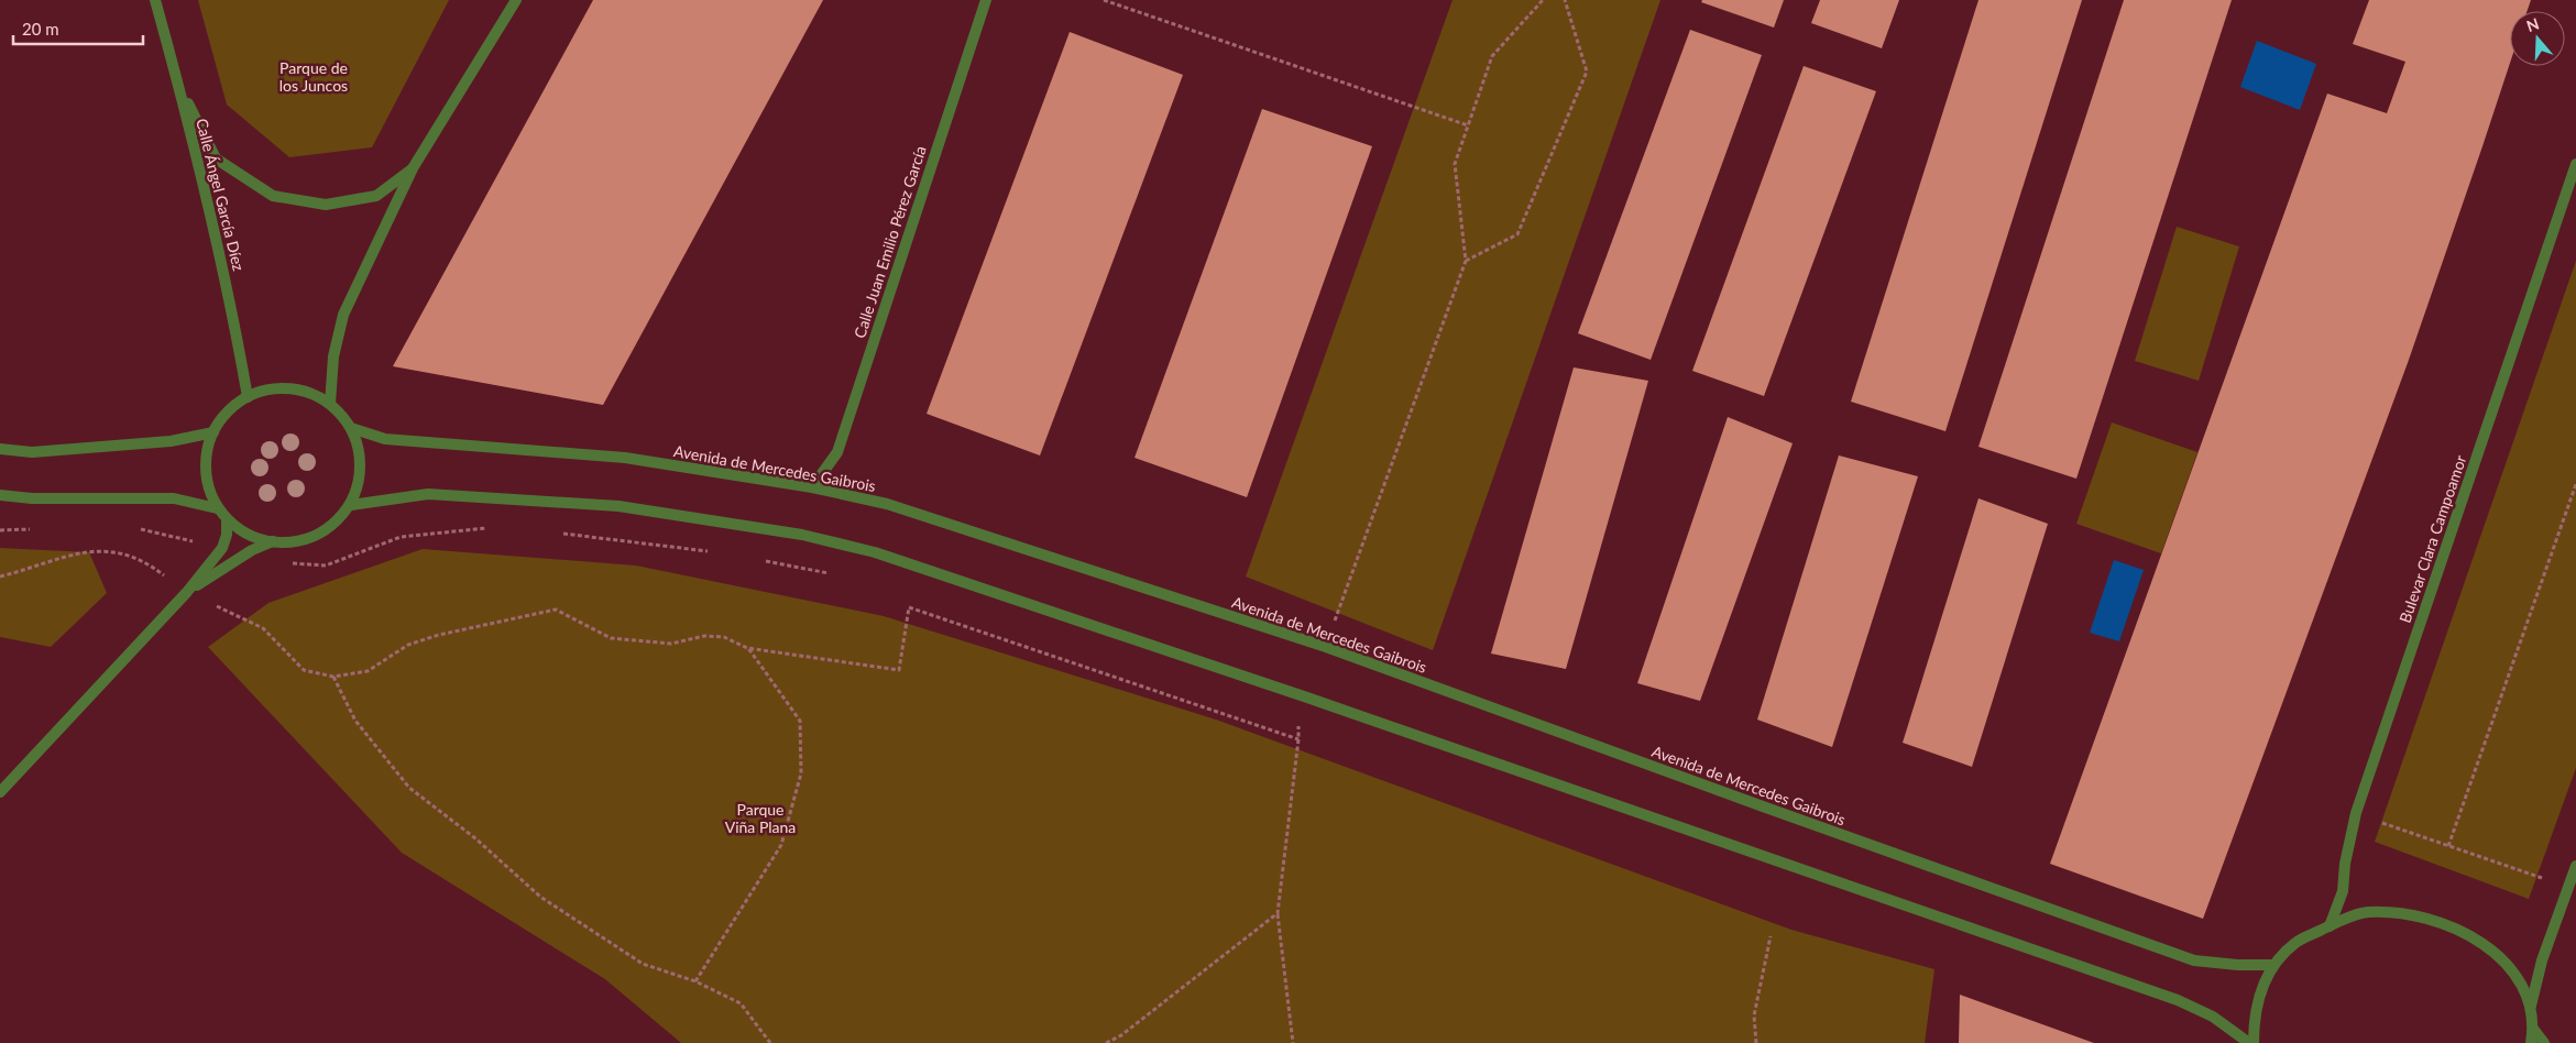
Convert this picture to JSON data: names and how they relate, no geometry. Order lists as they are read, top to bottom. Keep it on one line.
{"streets":{"street":["Calle Ángel García Díez","Calle Juan Emilio Pérez García","Avenida de Mercedes Gaibrois","Bulevar Clara Campoamor"]},"crossings":[["Calle Ángel García Díez","Avenida de Mercedes Gaibrois"],["Calle Juan Emilio Pérez García","Avenida de Mercedes Gaibrois"]],"parks":["Parque de los Juncos","Parque Viña Plana"],"scale_bar":"20 m","north":"top"}
